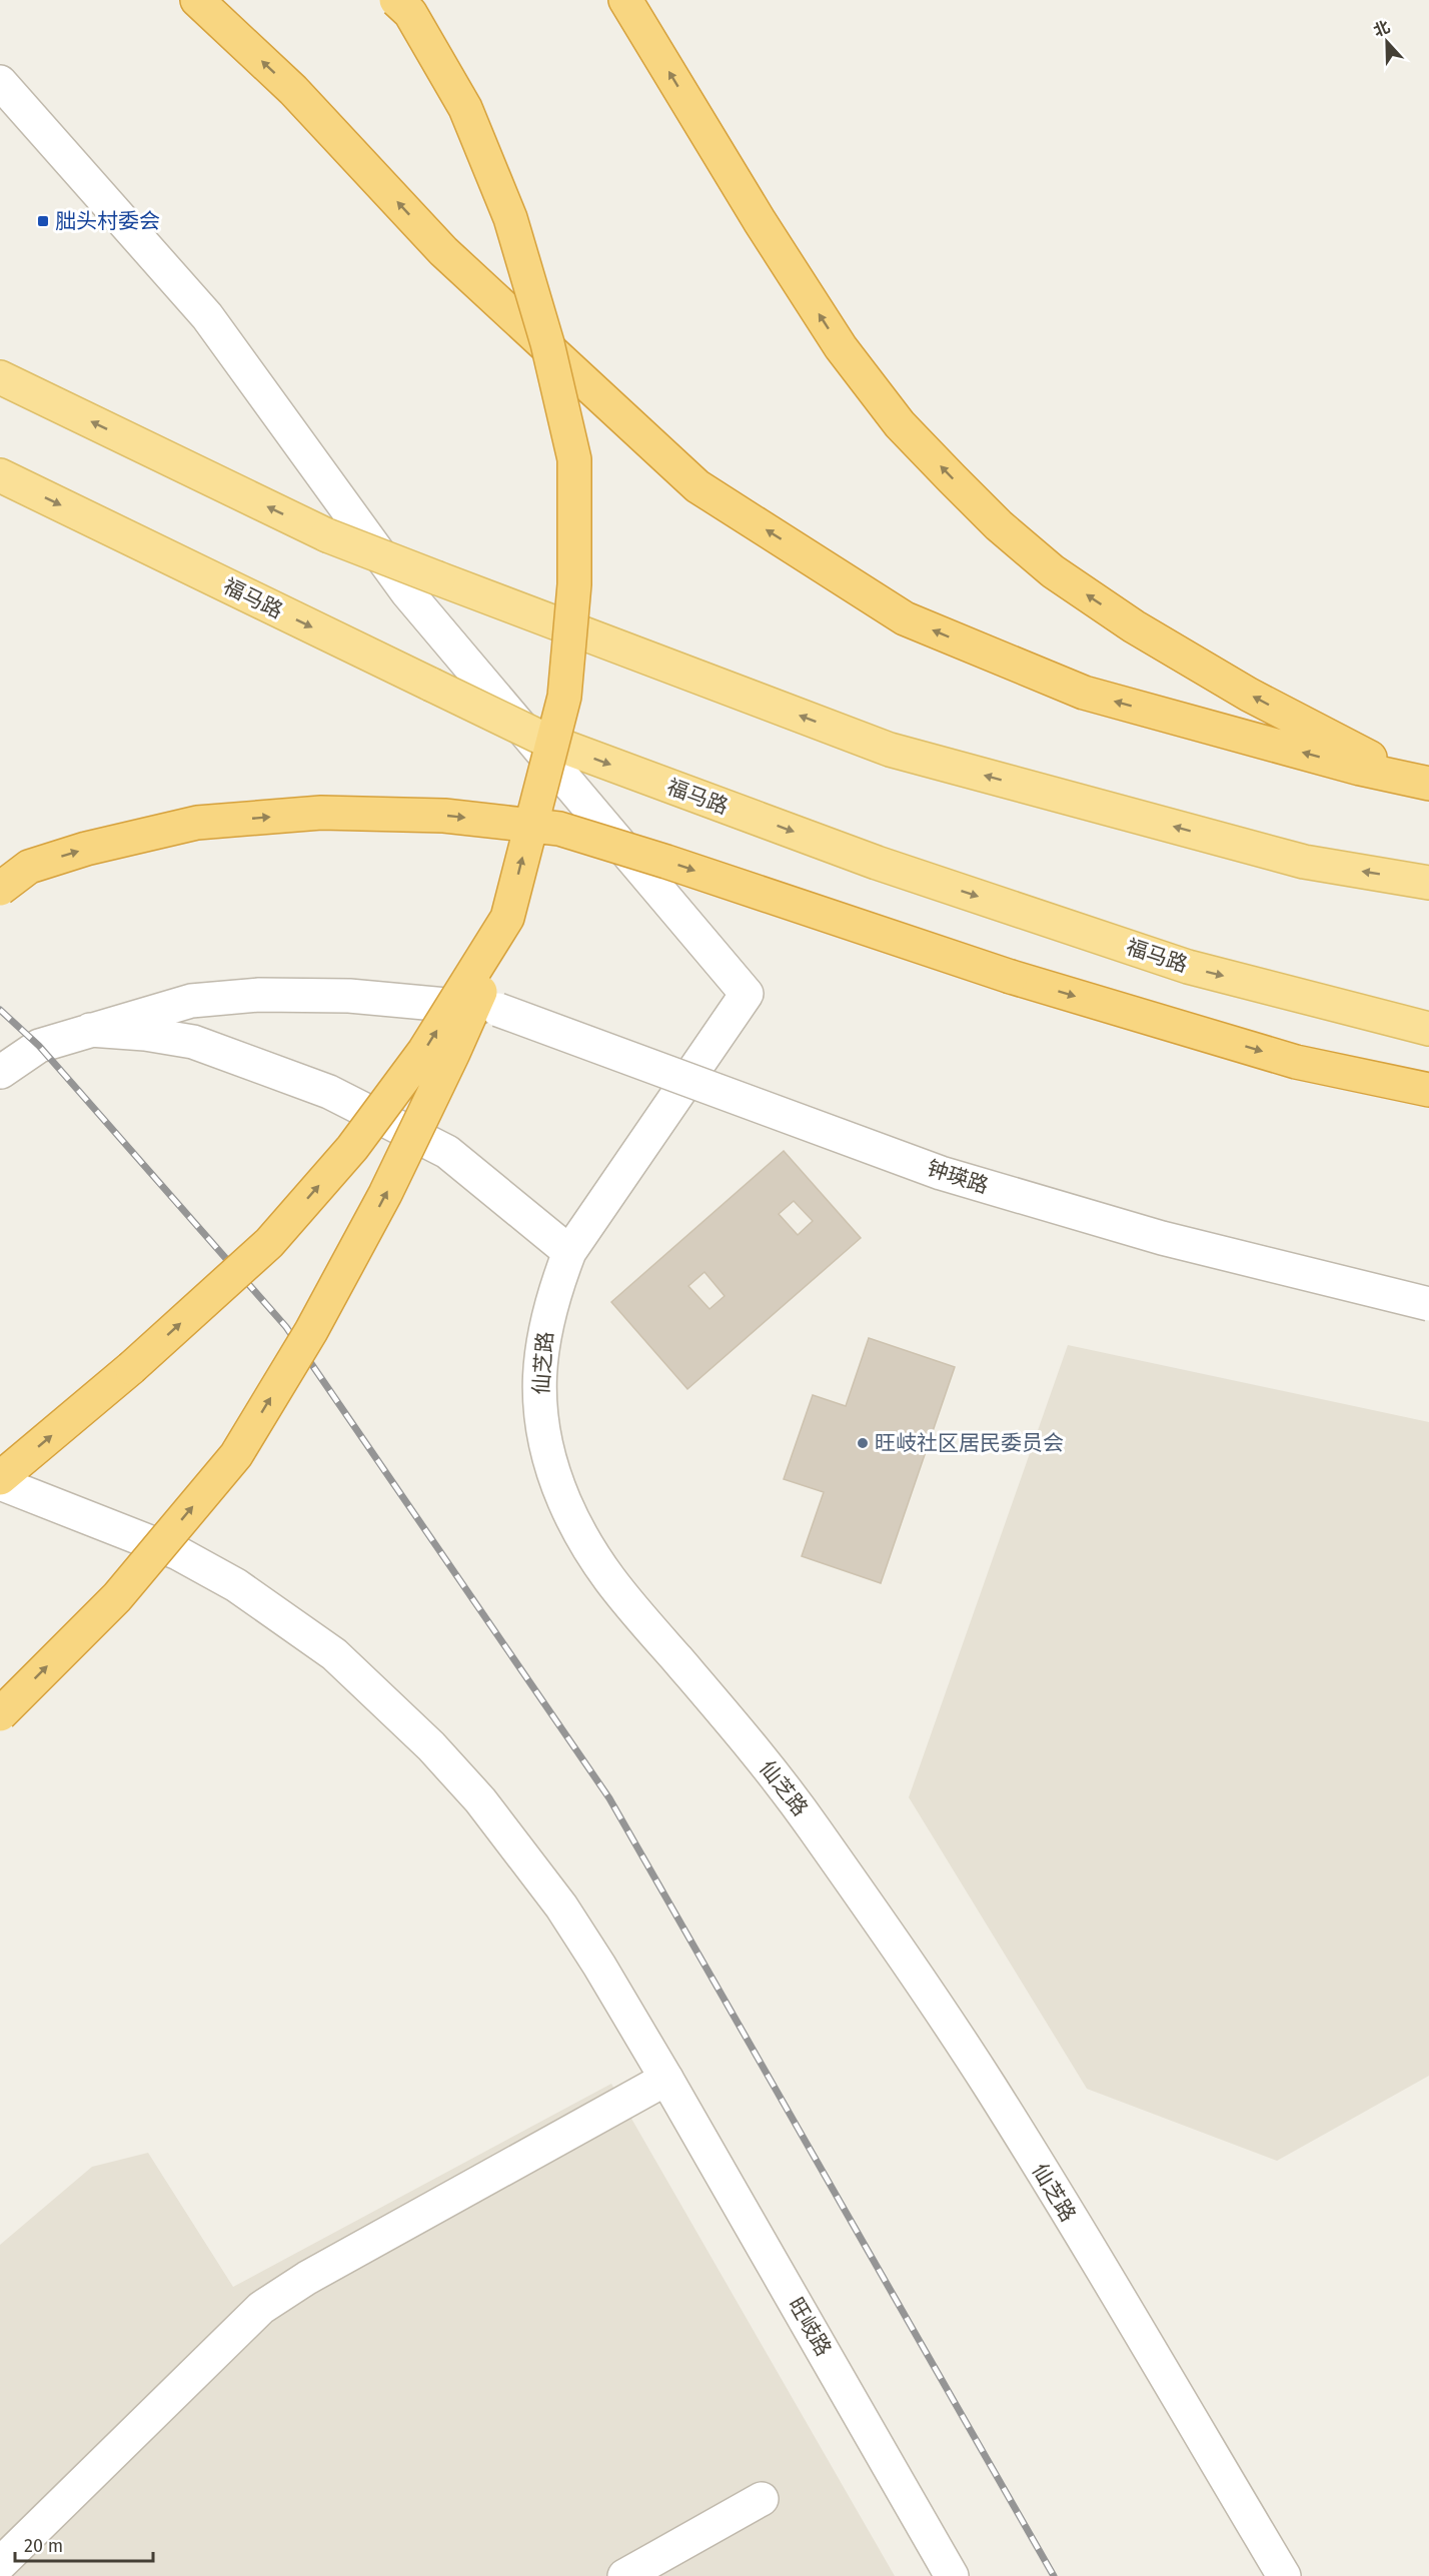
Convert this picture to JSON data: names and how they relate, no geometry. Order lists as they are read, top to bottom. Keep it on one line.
{"streets":{"main road":["福马路"],"street":["钟瑛路","仙芝路","旺岐路"]},"places":{"transit":["胐头村委会"],"other":["旺岐社区居民委员会"]},"scale_bar":"20 m","north":"top"}
